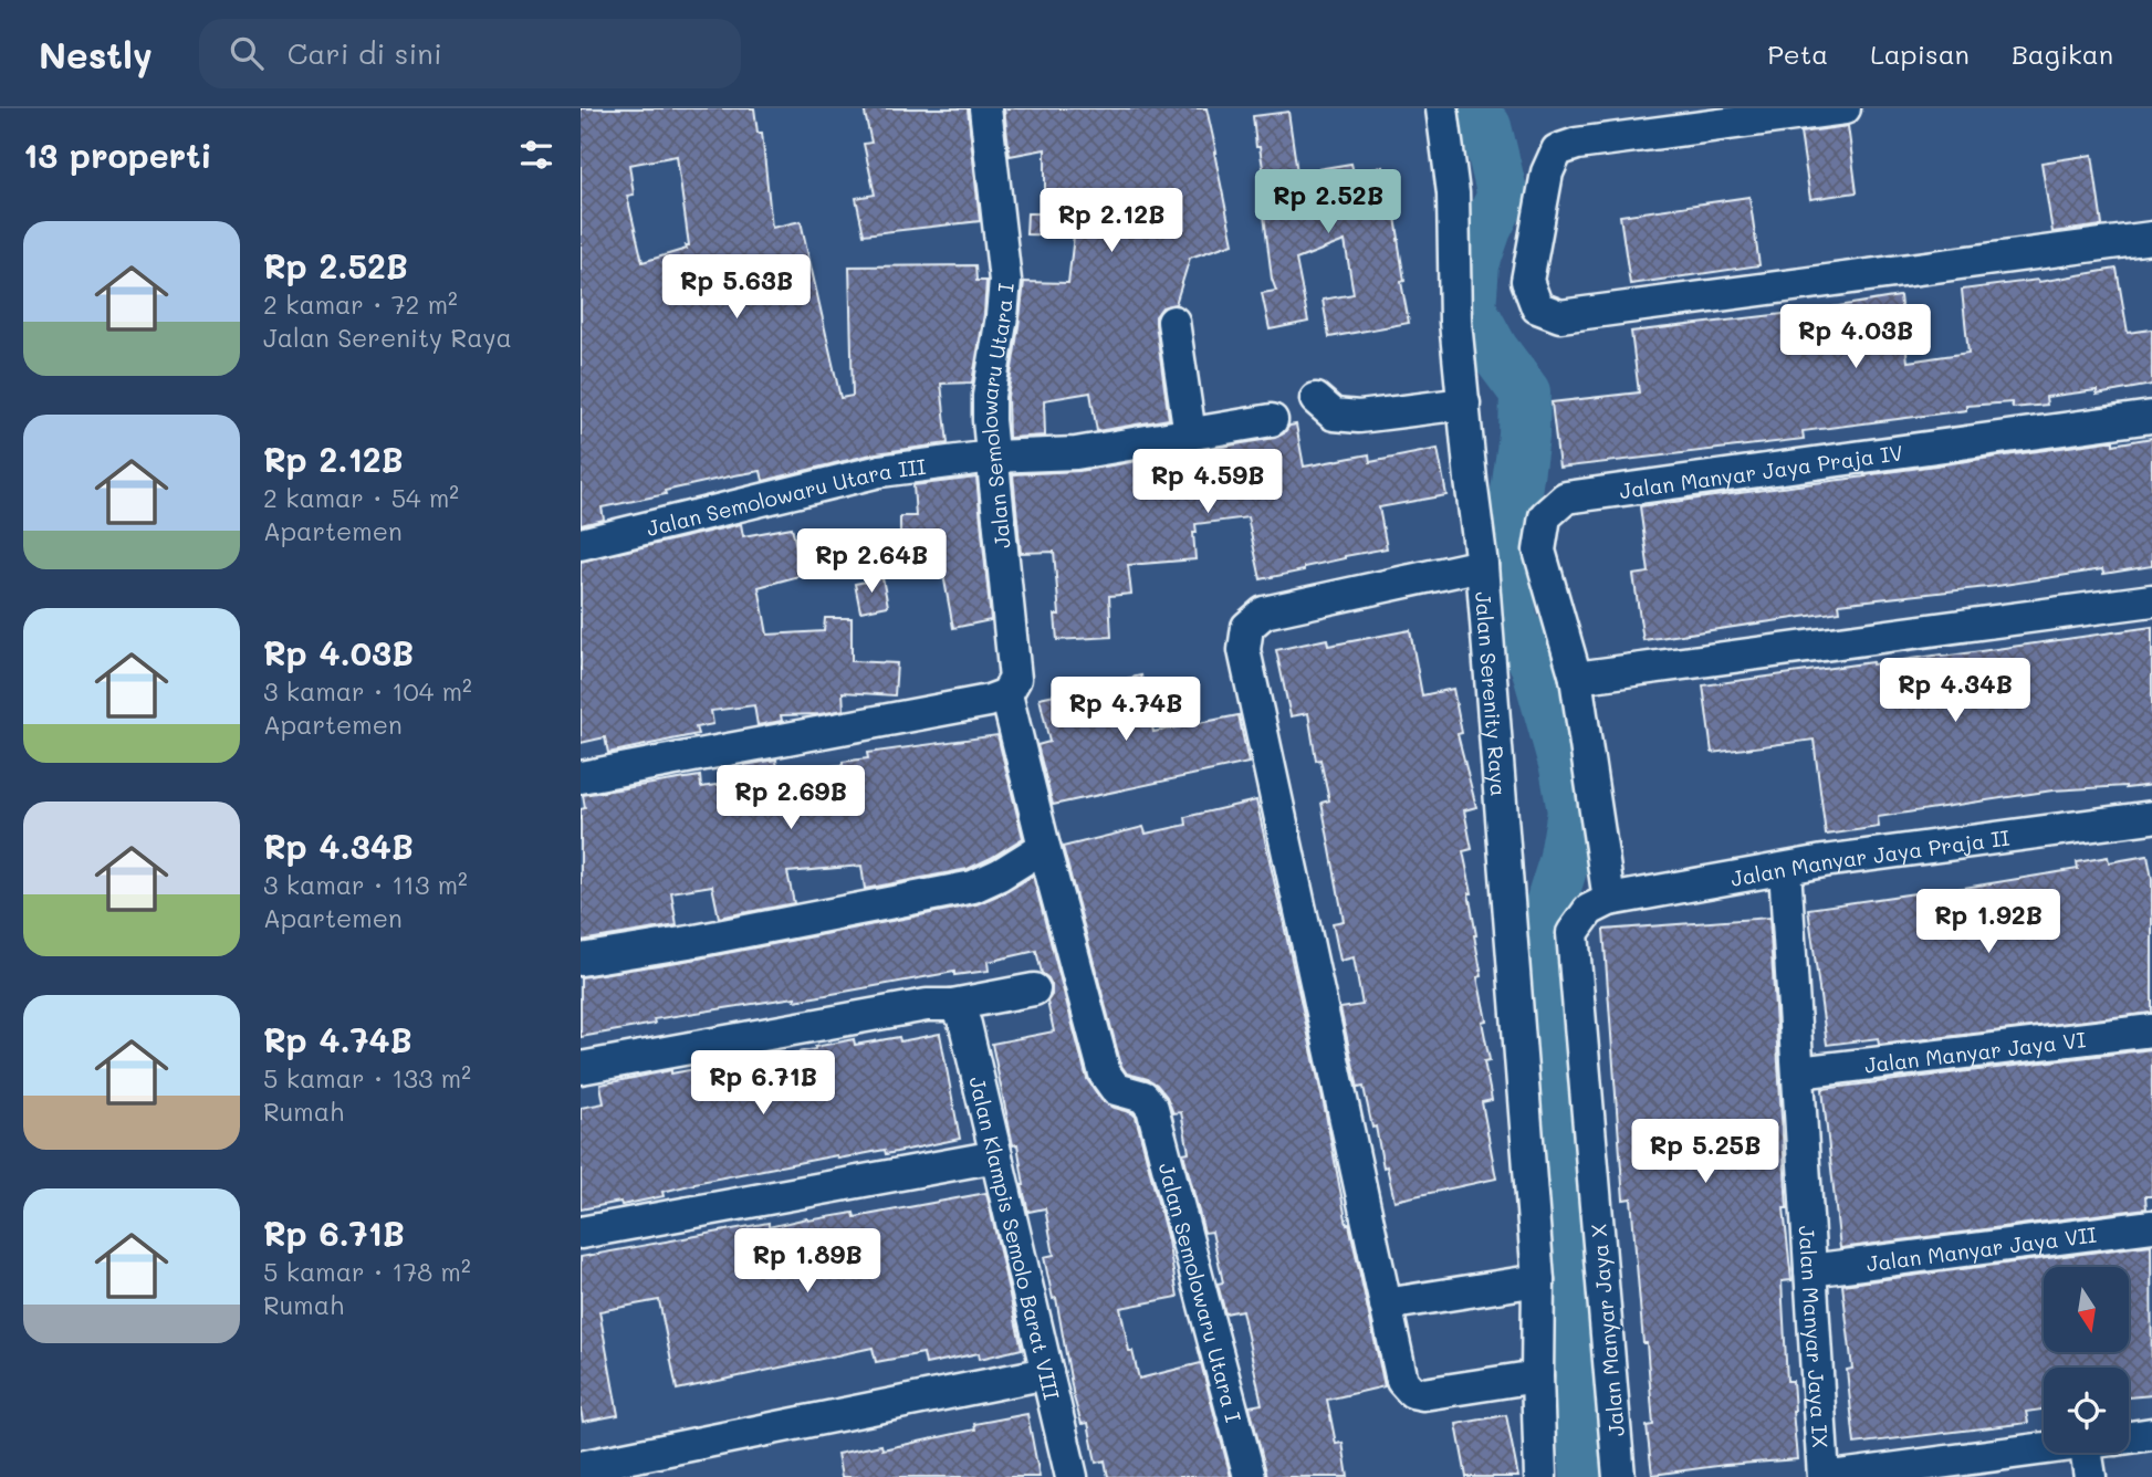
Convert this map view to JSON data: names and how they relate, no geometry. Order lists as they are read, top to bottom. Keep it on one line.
{"streets":{"street":["Jalan Semolowaru Utara I","Jalan Manyar Jaya Praja IV","Jalan Semolowaru Utara III","Jalan Serenity Raya","Jalan Manyar Jaya Praja II","Jalan Manyar Jaya VI","Jalan Klampis Semolo Barat VIII","Jalan Manyar Jaya VII","Jalan Manyar Jaya X","Jalan Manyar Jaya IX"]},"crossings":[["Jalan Semolowaru Utara I","Jalan Semolowaru Utara III"],["Jalan Manyar Jaya Praja IV","Jalan Manyar Jaya Praja II"],["Jalan Manyar Jaya Praja IV","Jalan Manyar Jaya X"],["Jalan Manyar Jaya Praja II","Jalan Manyar Jaya X"],["Jalan Manyar Jaya Praja II","Jalan Manyar Jaya IX"],["Jalan Manyar Jaya VI","Jalan Manyar Jaya IX"],["Jalan Manyar Jaya VII","Jalan Manyar Jaya IX"]],"north":"bottom","page":{"header":"Nestly","search":"Cari di sini","nav":["Peta","Lapisan","Bagikan"],"heading":"13 properti","price":["Rp 2.52B","Rp 2.12B","Rp 5.63B","Rp 4.03B","Rp 4.59B","Rp 2.64B","Rp 4.34B","Rp 4.74B","Rp 2.69B","Rp 1.92B","Rp 6.71B","Rp 5.25B","Rp 1.89B"],"list":[{"name":"Rp 2.52B","note":"2 kamar · 72 m² · Jalan Serenity Raya"},{"name":"Rp 2.12B","note":"2 kamar · 54 m² · Apartemen"},{"name":"Rp 4.03B","note":"3 kamar · 104 m² · Apartemen"},{"name":"Rp 4.34B","note":"3 kamar · 113 m² · Apartemen"},{"name":"Rp 4.74B","note":"5 kamar · 133 m² · Rumah"},{"name":"Rp 6.71B","note":"5 kamar · 178 m² · Rumah"}]}}
